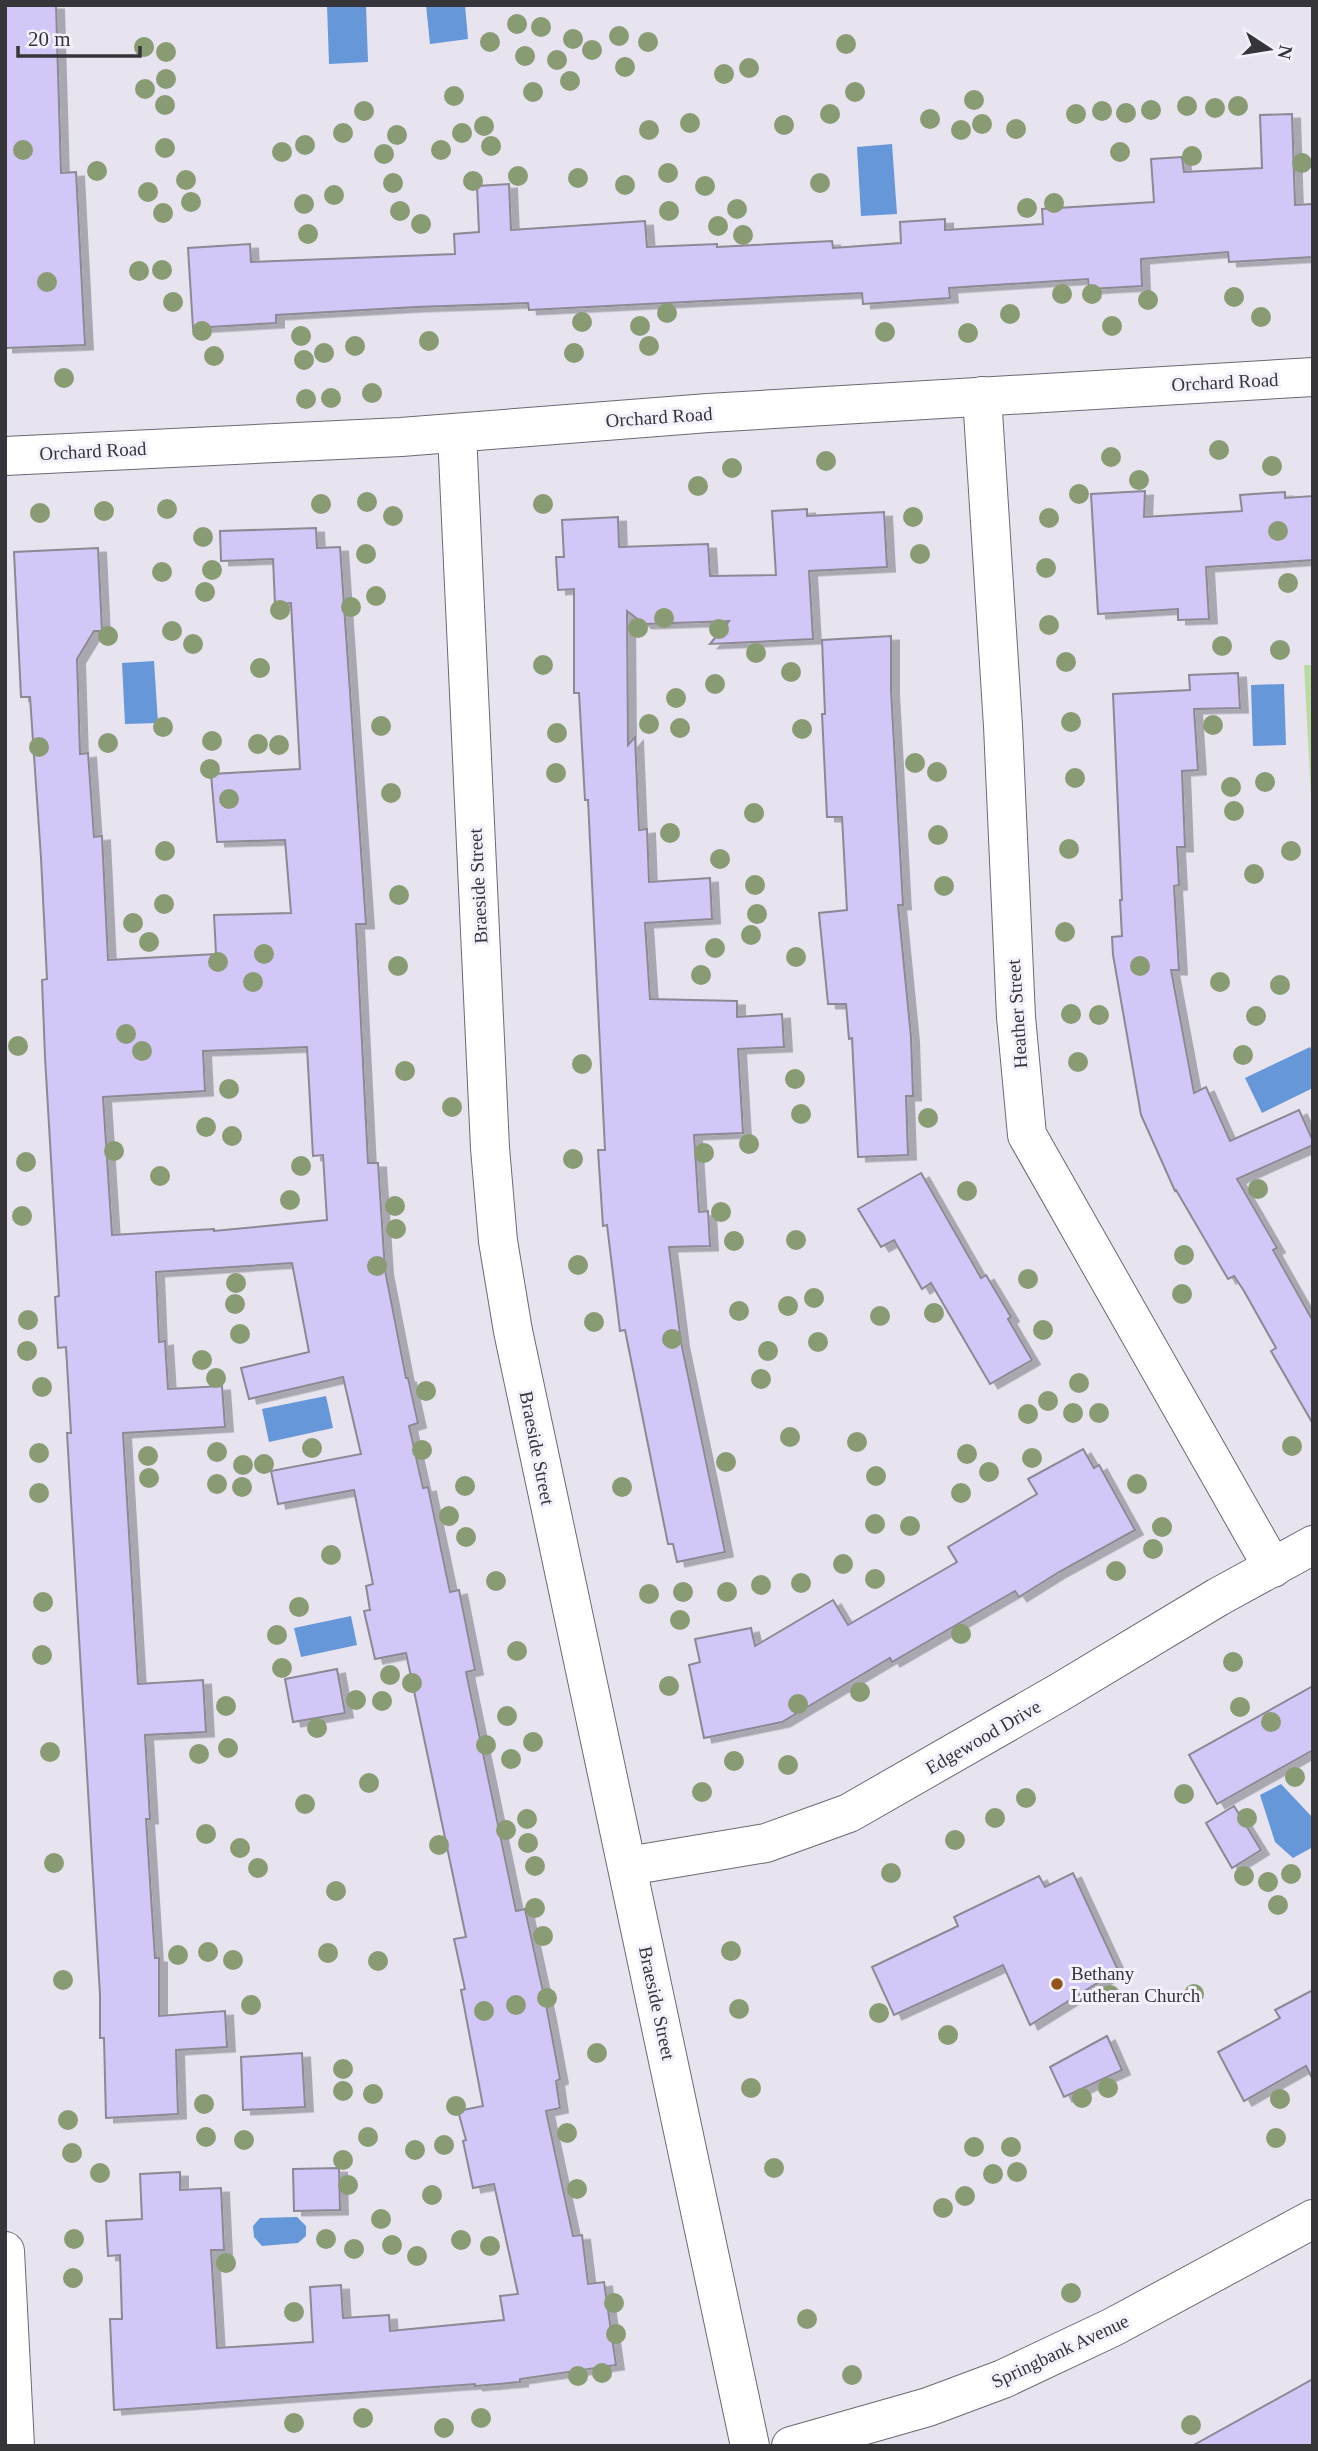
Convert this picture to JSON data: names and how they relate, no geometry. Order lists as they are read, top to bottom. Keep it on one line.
{"streets":{"street":["Orchard Road","Braeside Street","Heather Street","Edgewood Drive","Springbank Avenue"]},"crossings":[["Orchard Road","Braeside Street"],["Orchard Road","Heather Street"],["Braeside Street","Edgewood Drive"],["Heather Street","Edgewood Drive"]],"places":["Bethany Lutheran Church"],"scale_bar":"20 m","north":"right"}
